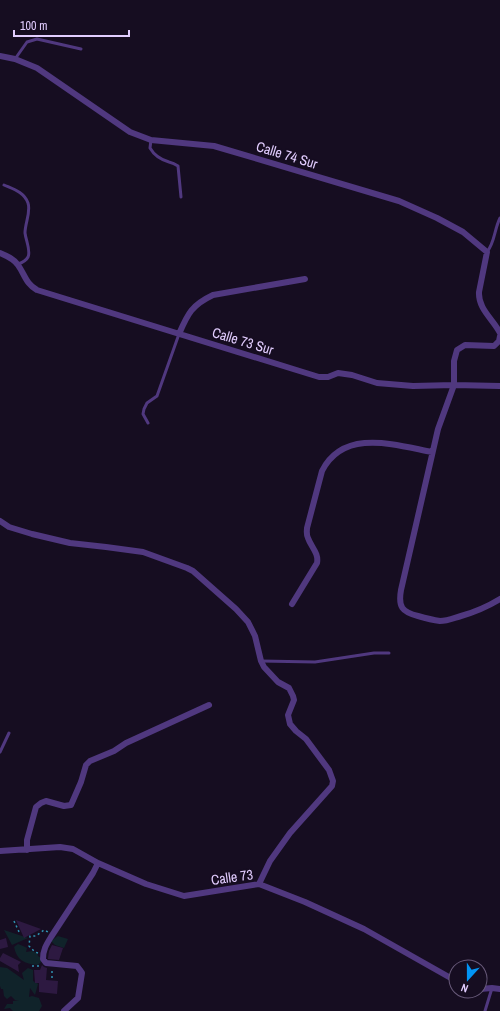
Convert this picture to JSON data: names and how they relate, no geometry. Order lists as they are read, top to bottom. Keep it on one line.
{"streets":{"street":["Calle 74 Sur","Calle 73 Sur","Calle 73"]},"scale_bar":"100 m","north":"bottom"}
